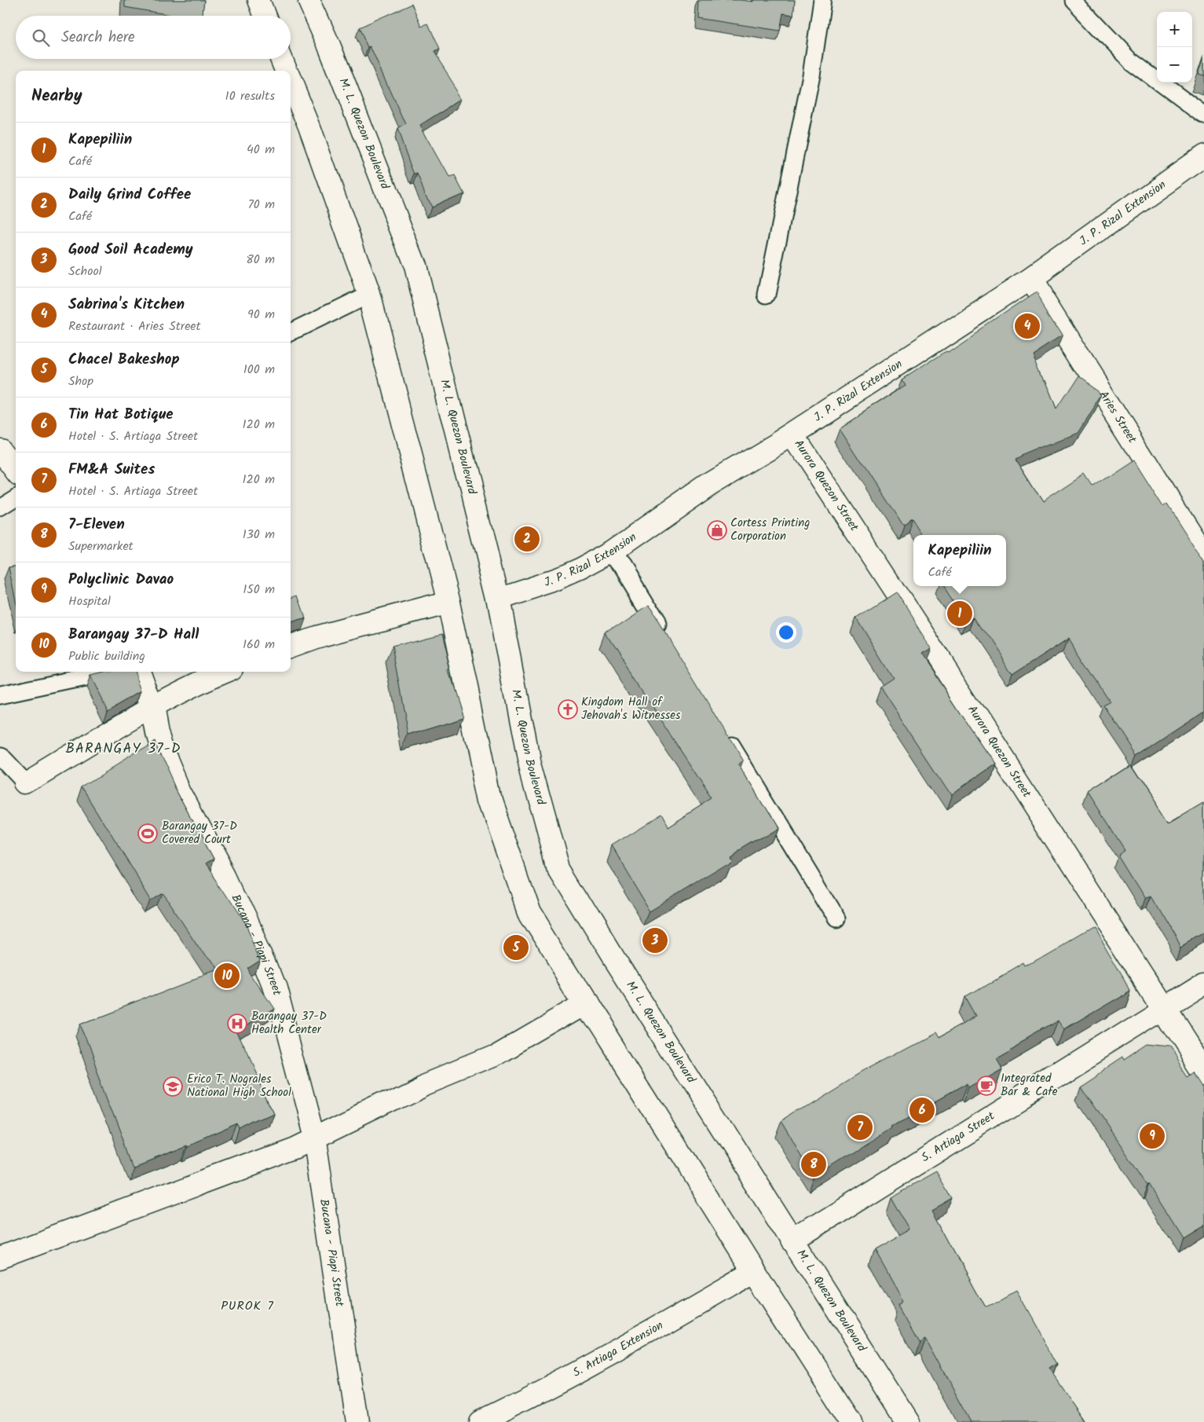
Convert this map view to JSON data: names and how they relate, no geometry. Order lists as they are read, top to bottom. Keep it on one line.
{"streets":{"street":["M. L. Quezon Boulevard","J. P. Rizal Extension","Aries Street","Aurora Quezon Street","Bucana - Piapi Street","S. Artiaga Street","S. Artiaga Extension"]},"crossings":[["M. L. Quezon Boulevard","J. P. Rizal Extension"],["M. L. Quezon Boulevard","S. Artiaga Street"],["J. P. Rizal Extension","Aries Street"],["J. P. Rizal Extension","Aurora Quezon Street"],["Aurora Quezon Street","S. Artiaga Street"]],"districts":["BARANGAY 37-D","PUROK 7"],"places":{"shop":["Cortess Printing Corporation"],"church":["Kingdom Hall of Jehovah's Witnesses"],"sports":["Barangay 37-D Covered Court"],"hospital":["Barangay 37-D Health Center"],"cafe":["Integrated Bar & Cafe"],"school or university":["Erico T. Nograles National High School"]},"page":{"map_buttons":["+","−"],"search":"Search here","heading":["Nearby","10 results"],"list":[{"mark":"1","name":"Kapepiliin","note":"Café","value":"40 m"},{"mark":"2","name":"Daily Grind Coffee","note":"Café","value":"70 m"},{"mark":"3","name":"Good Soil Academy","note":"School","value":"80 m"},{"mark":"4","name":"Sabrina's Kitchen","note":"Restaurant · Aries Street","value":"90 m"},{"mark":"5","name":"Chacel Bakeshop","note":"Shop","value":"100 m"},{"mark":"6","name":"Tin Hat Botique","note":"Hotel · S. Artiaga Street","value":"120 m"},{"mark":"7","name":"FM&A Suites","note":"Hotel · S. Artiaga Street","value":"120 m"},{"mark":"8","name":"7-Eleven","note":"Supermarket","value":"130 m"},{"mark":"9","name":"Polyclinic Davao","note":"Hospital","value":"150 m"},{"mark":"10","name":"Barangay 37-D Hall","note":"Public building","value":"160 m"}],"pins":["4","2","1","3","5","10","6","7","9","8"],"popup":["Kapepiliin","Café"]}}
